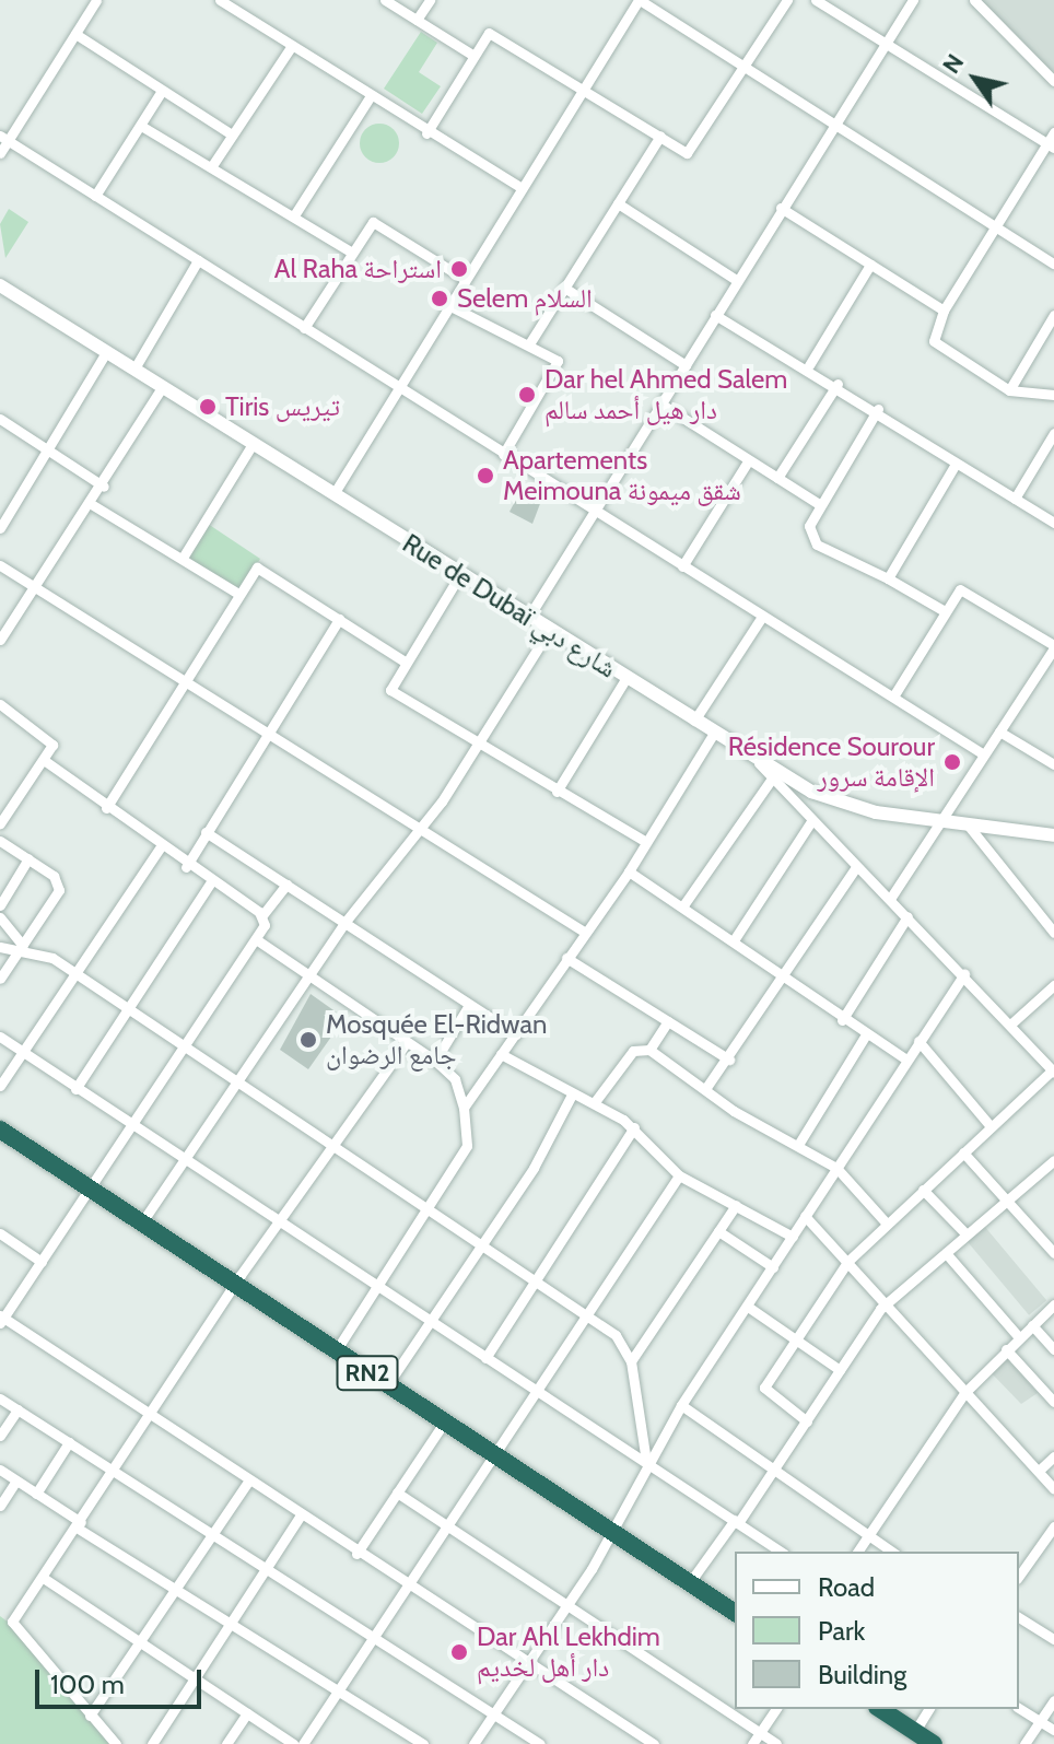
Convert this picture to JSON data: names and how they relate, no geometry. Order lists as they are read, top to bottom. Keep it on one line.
{"streets":{"highway":["RN2"],"street":["Rue de Dubaï شارع دبي"]},"places":["Al Raha استراحة","Selem السلام","Dar hel Ahmed Salem دار هيل أحمد سالم","Tiris تيريس","Apartements Meimouna شقق ميمونة","Résidence Sourour الإقامة سرور","Mosquée El-Ridwan جامع الرضوان","Dar Ahl Lekhdim دار أهل لخديم"],"legend":["Road","Park","Building"],"scale_bar":"100 m","north":"top left"}
